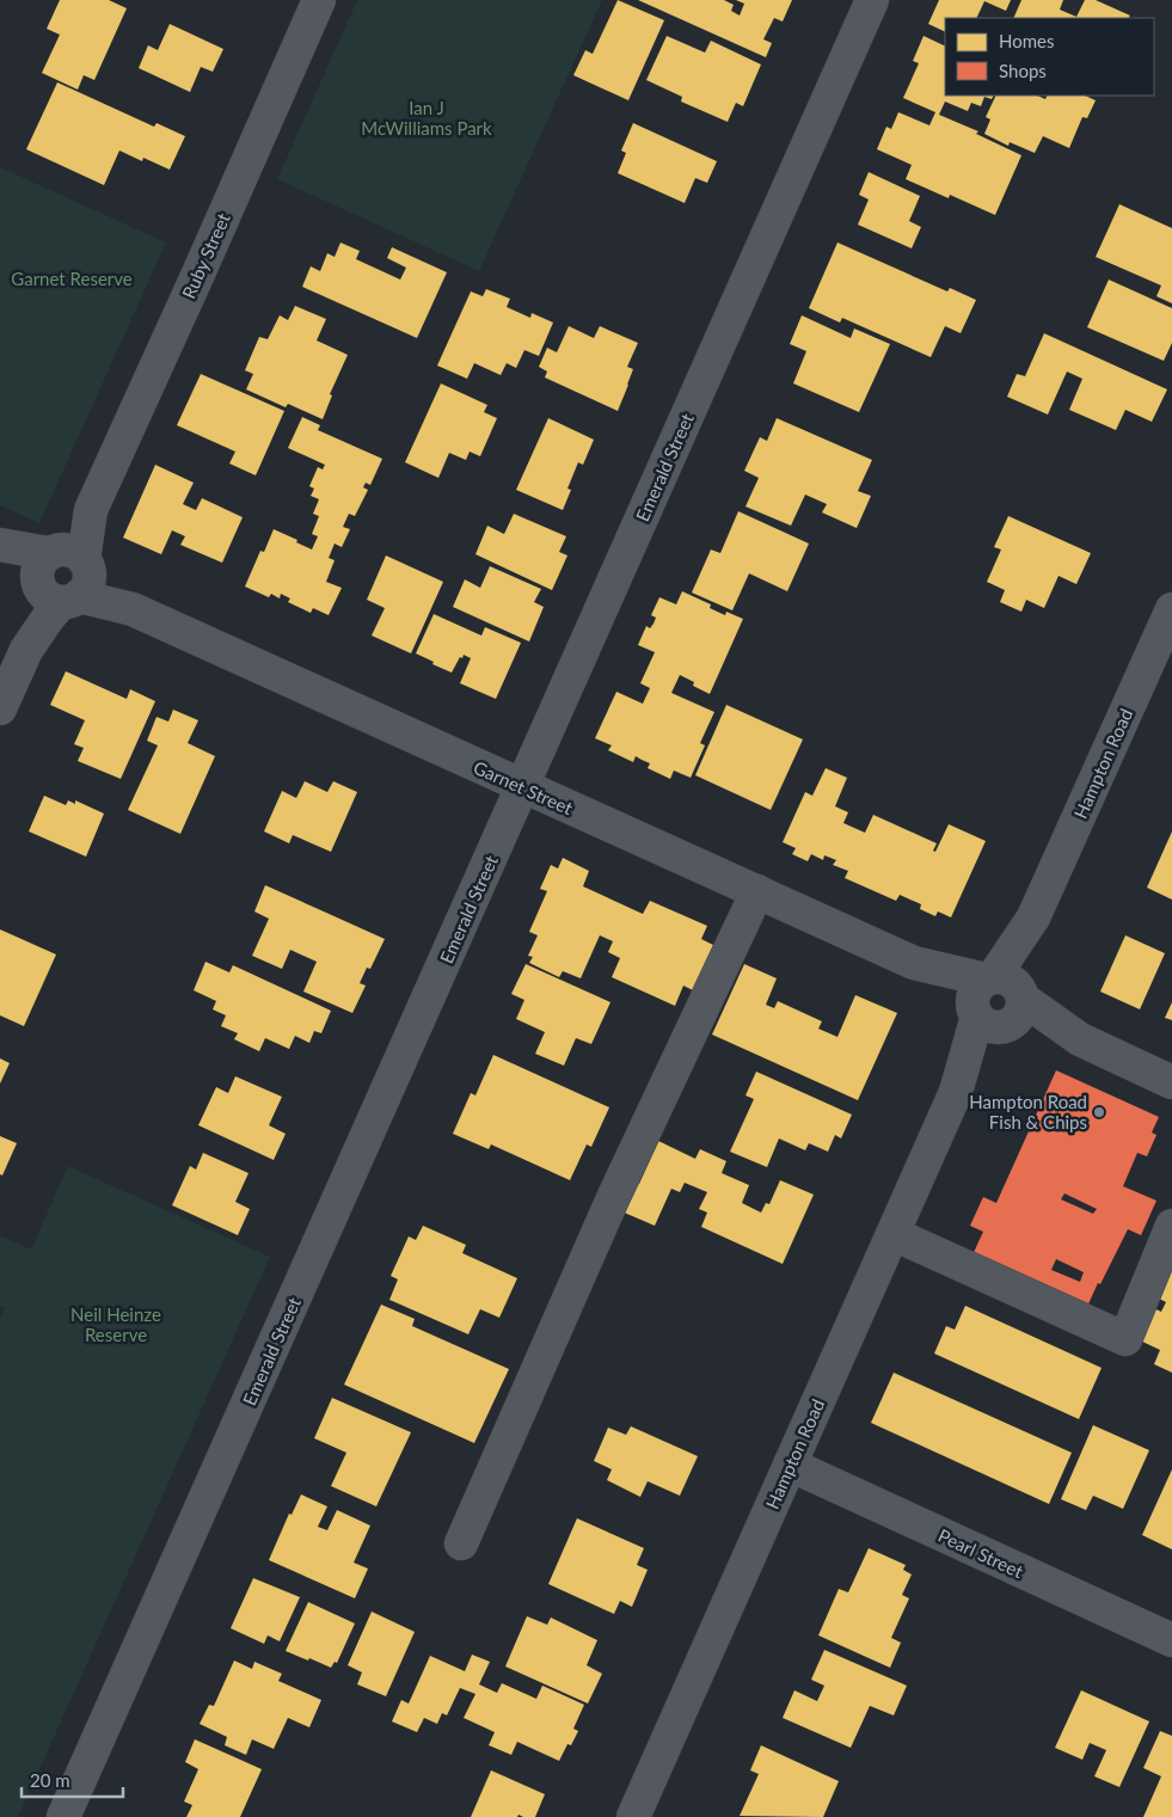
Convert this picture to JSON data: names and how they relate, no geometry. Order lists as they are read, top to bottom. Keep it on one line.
{"streets":{"street":["Ruby Street","Emerald Street","Hampton Road","Garnet Street","Pearl Street"]},"crossings":[["Ruby Street","Garnet Street"],["Emerald Street","Garnet Street"],["Hampton Road","Garnet Street"],["Hampton Road","Pearl Street"]],"parks":["Ian J McWilliams Park","Garnet Reserve","Neil Heinze Reserve"],"places":["Hampton Road Fish & Chips"],"legend":["Homes","Shops"],"scale_bar":"20 m"}
